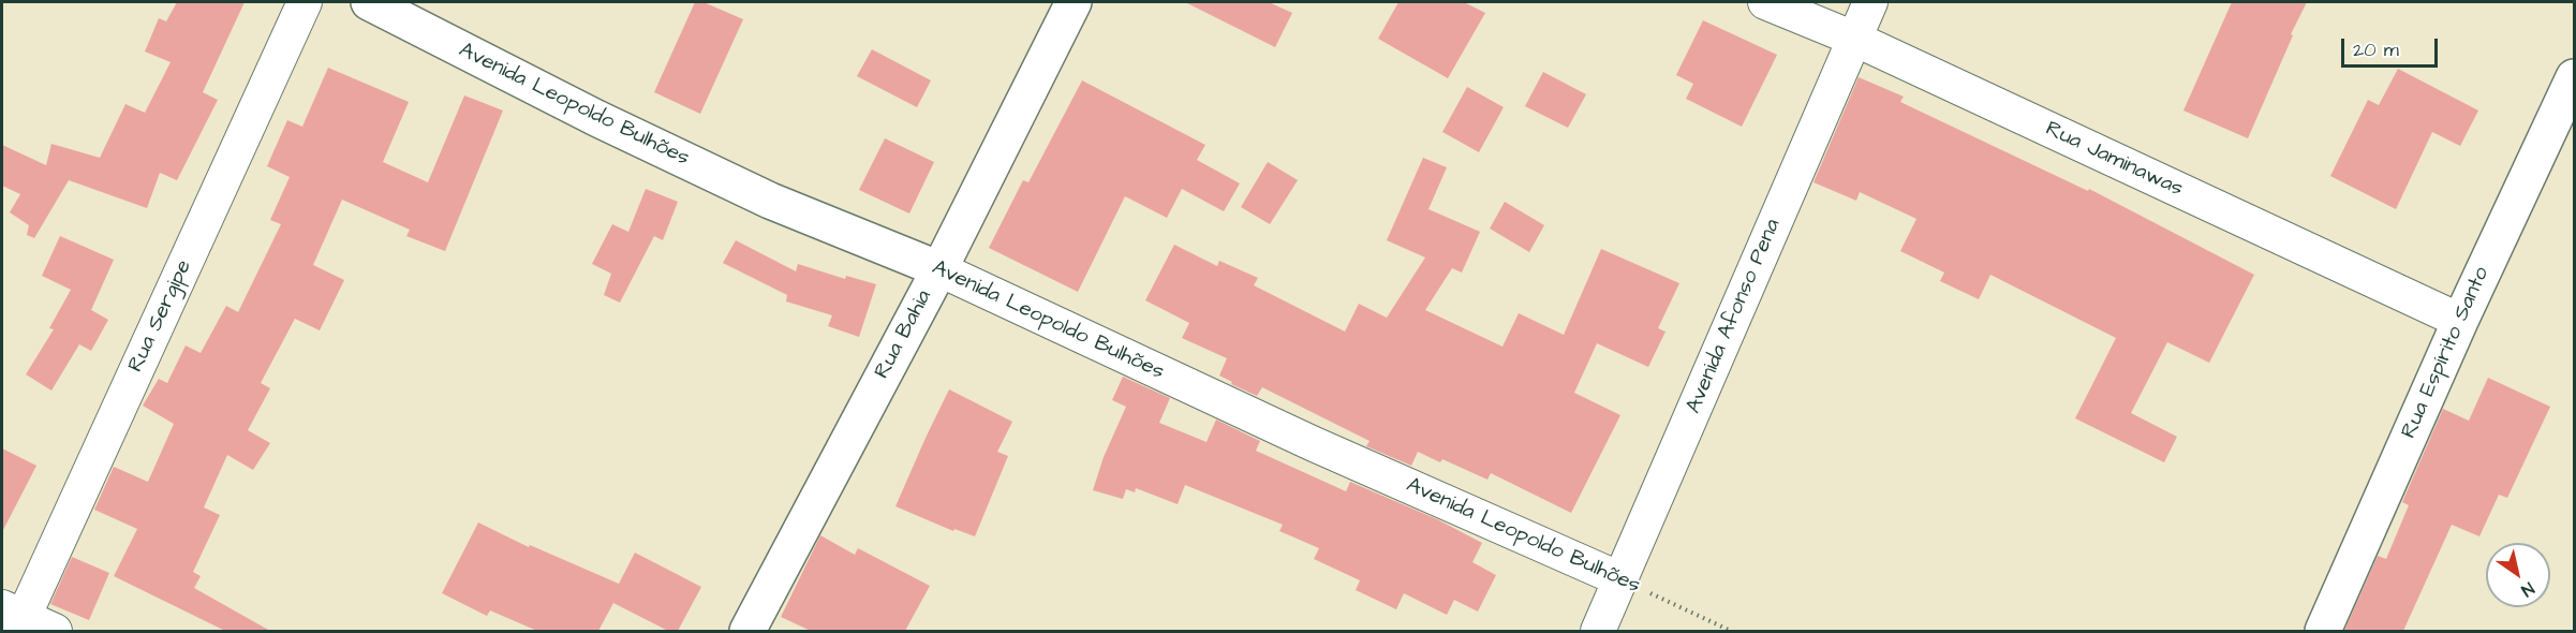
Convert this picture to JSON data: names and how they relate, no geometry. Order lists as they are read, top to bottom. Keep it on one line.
{"streets":{"street":["Avenida Leopoldo Bulhões","Rua Jaminawas","Rua Sergipe","Avenida Afonso Pena","Rua Bahia","Rua Espírito Santo"]},"crossings":[["Avenida Leopoldo Bulhões","Avenida Afonso Pena"],["Avenida Leopoldo Bulhões","Rua Bahia"],["Rua Jaminawas","Avenida Afonso Pena"],["Rua Jaminawas","Rua Espírito Santo"]],"scale_bar":"20 m","north":"bottom right"}
